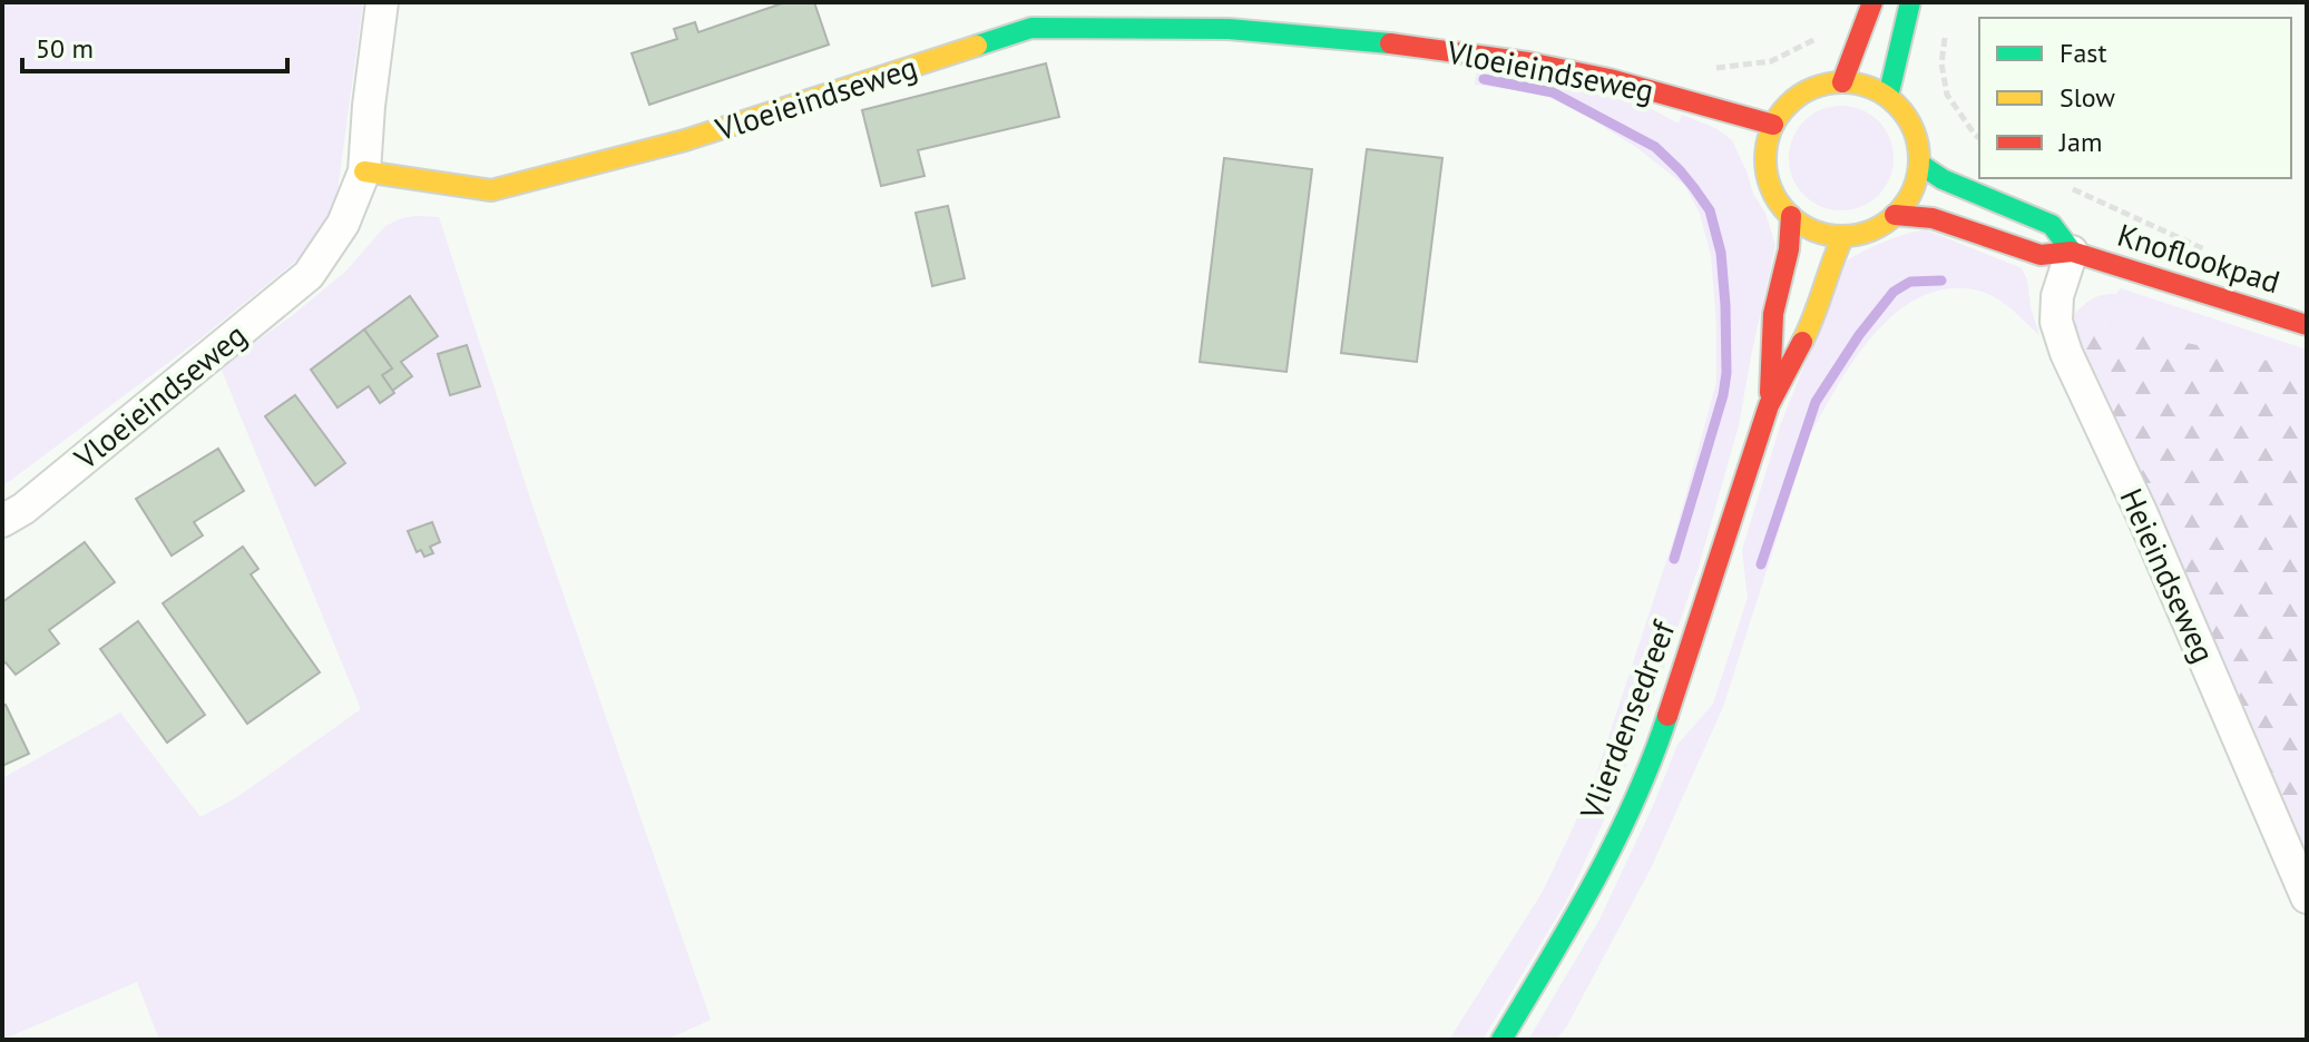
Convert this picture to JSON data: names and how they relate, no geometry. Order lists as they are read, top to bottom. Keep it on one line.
{"streets":{"main road":["Vloeieindseweg","Knoflookpad","Vlierdensedreef"],"street":["Heieindseweg"]},"crossings":[["Vloeieindseweg","Knoflookpad"],["Vloeieindseweg","Vlierdensedreef"],["Knoflookpad","Heieindseweg"],["Knoflookpad","Vlierdensedreef"]],"legend":["Fast","Slow","Jam"],"scale_bar":"50 m"}
